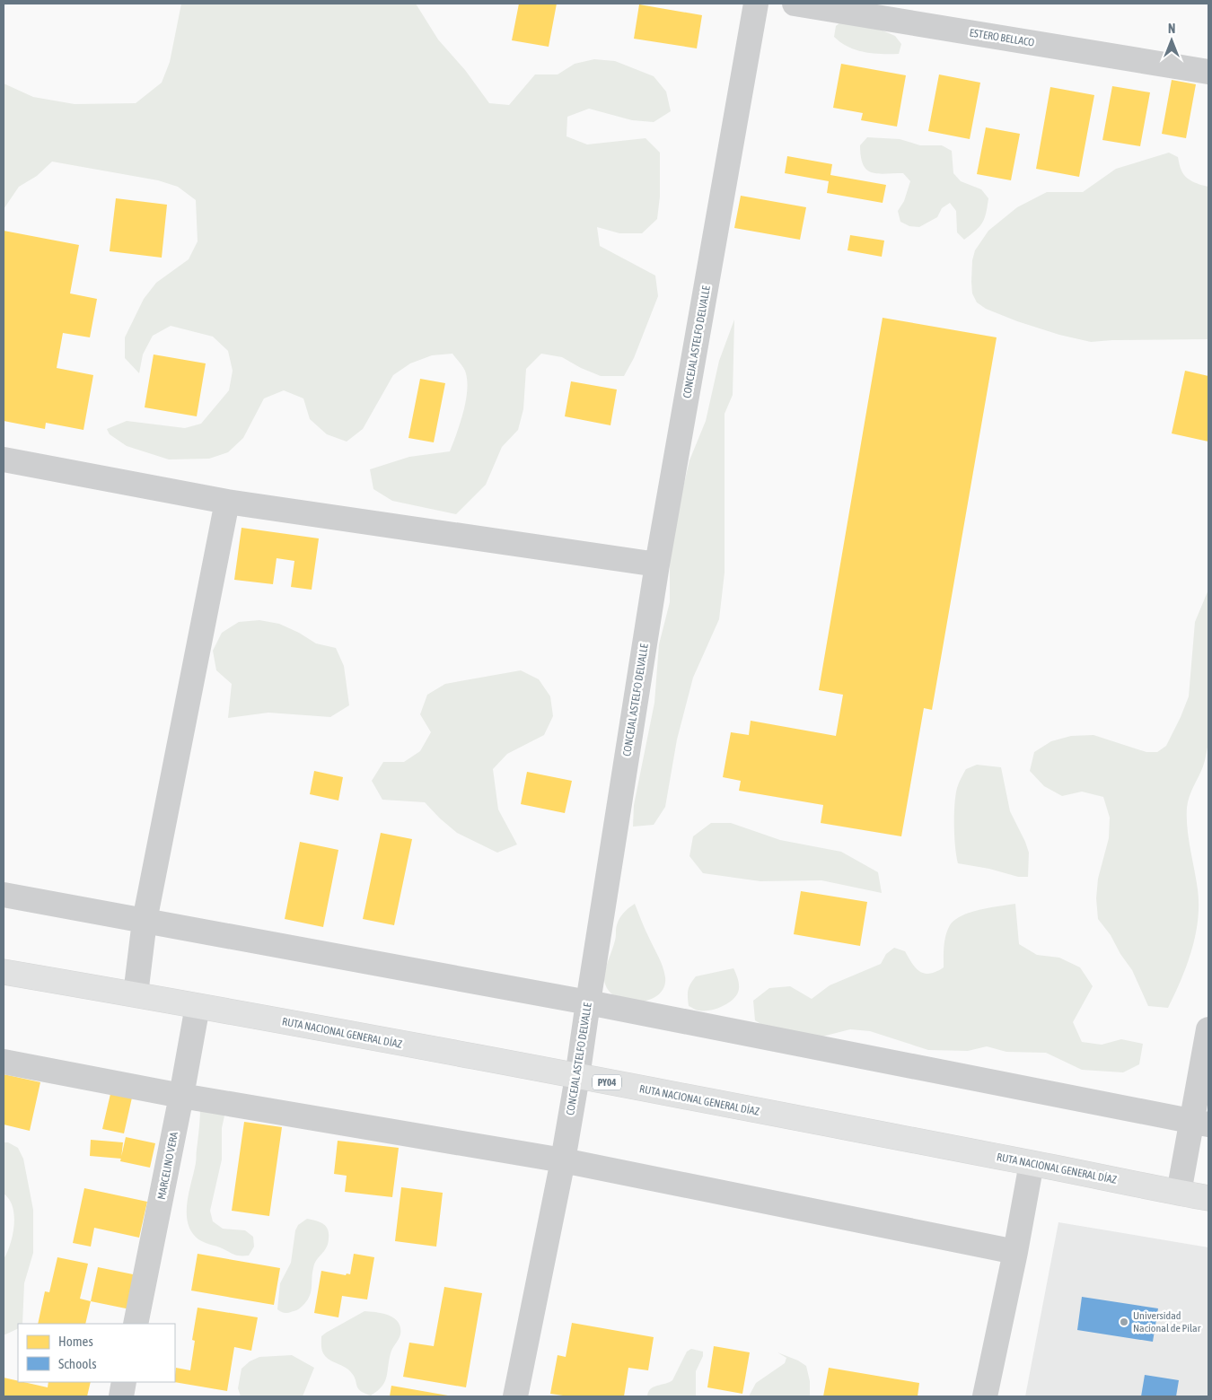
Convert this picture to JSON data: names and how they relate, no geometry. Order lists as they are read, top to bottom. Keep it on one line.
{"streets":{"highway":["RUTA NACIONAL GENERAL DÍAZ","PY04"],"street":["ESTERO BELLACO","CONCEJAL ASTELFO DELVALLE","MARCELINO VERA"]},"crossings":[["CONCEJAL ASTELFO DELVALLE","RUTA NACIONAL GENERAL DÍAZ"],["RUTA NACIONAL GENERAL DÍAZ","MARCELINO VERA"]],"places":["Universidad Nacional de Pilar"],"legend":["Homes","Schools"],"north":"top"}
